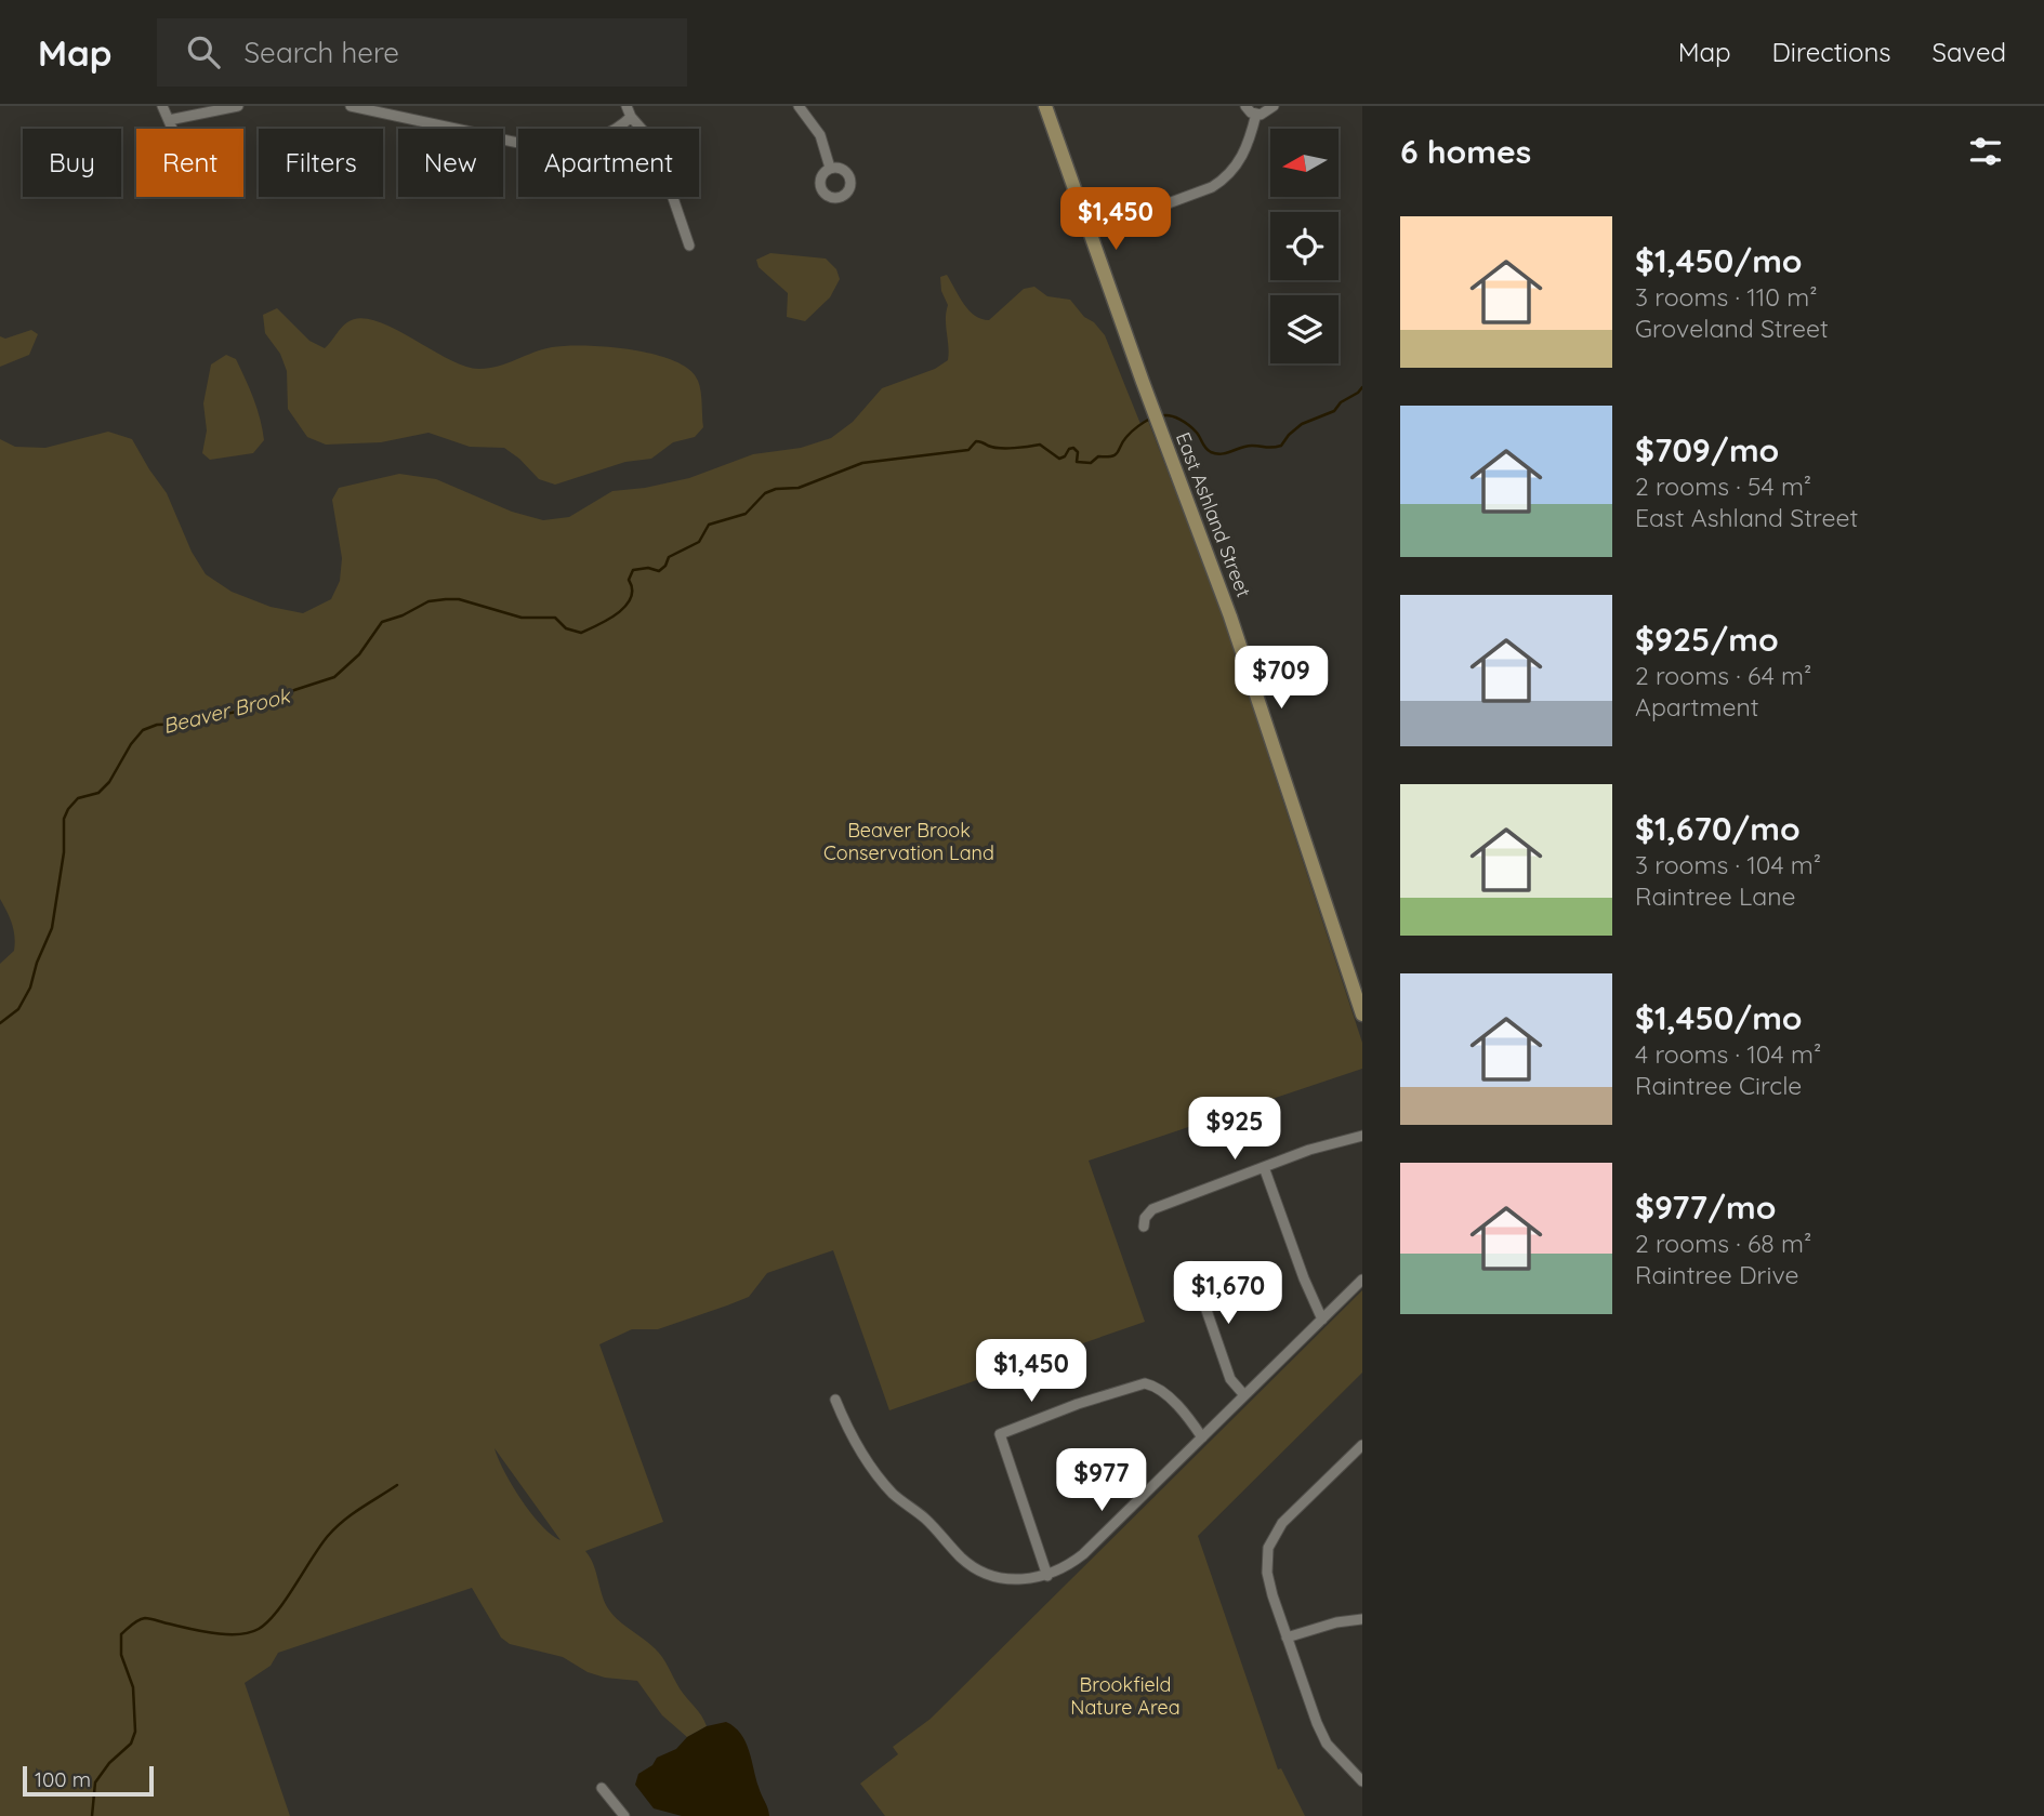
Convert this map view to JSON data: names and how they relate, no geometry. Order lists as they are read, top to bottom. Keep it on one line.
{"streets":{"main road":["East Ashland Street"]},"water":["Beaver Brook"],"parks":["Beaver Brook Conservation Land","Brookfield Nature Area"],"scale_bar":"100 m","north":"left","page":{"header":"Map","search":"Search here","nav":["Map","Directions","Saved"],"heading":"6 homes","chip":["Buy","Rent","Filters","New","Apartment"],"price":["$1,450","$709","$925","$1,670","$1,450","$977"],"list":[{"name":"$1,450/mo","note":"3 rooms · 110 m² · Groveland Street"},{"name":"$709/mo","note":"2 rooms · 54 m² · East Ashland Street"},{"name":"$925/mo","note":"2 rooms · 64 m² · Apartment"},{"name":"$1,670/mo","note":"3 rooms · 104 m² · Raintree Lane"},{"name":"$1,450/mo","note":"4 rooms · 104 m² · Raintree Circle"},{"name":"$977/mo","note":"2 rooms · 68 m² · Raintree Drive"}],"scale":"100 m"}}
